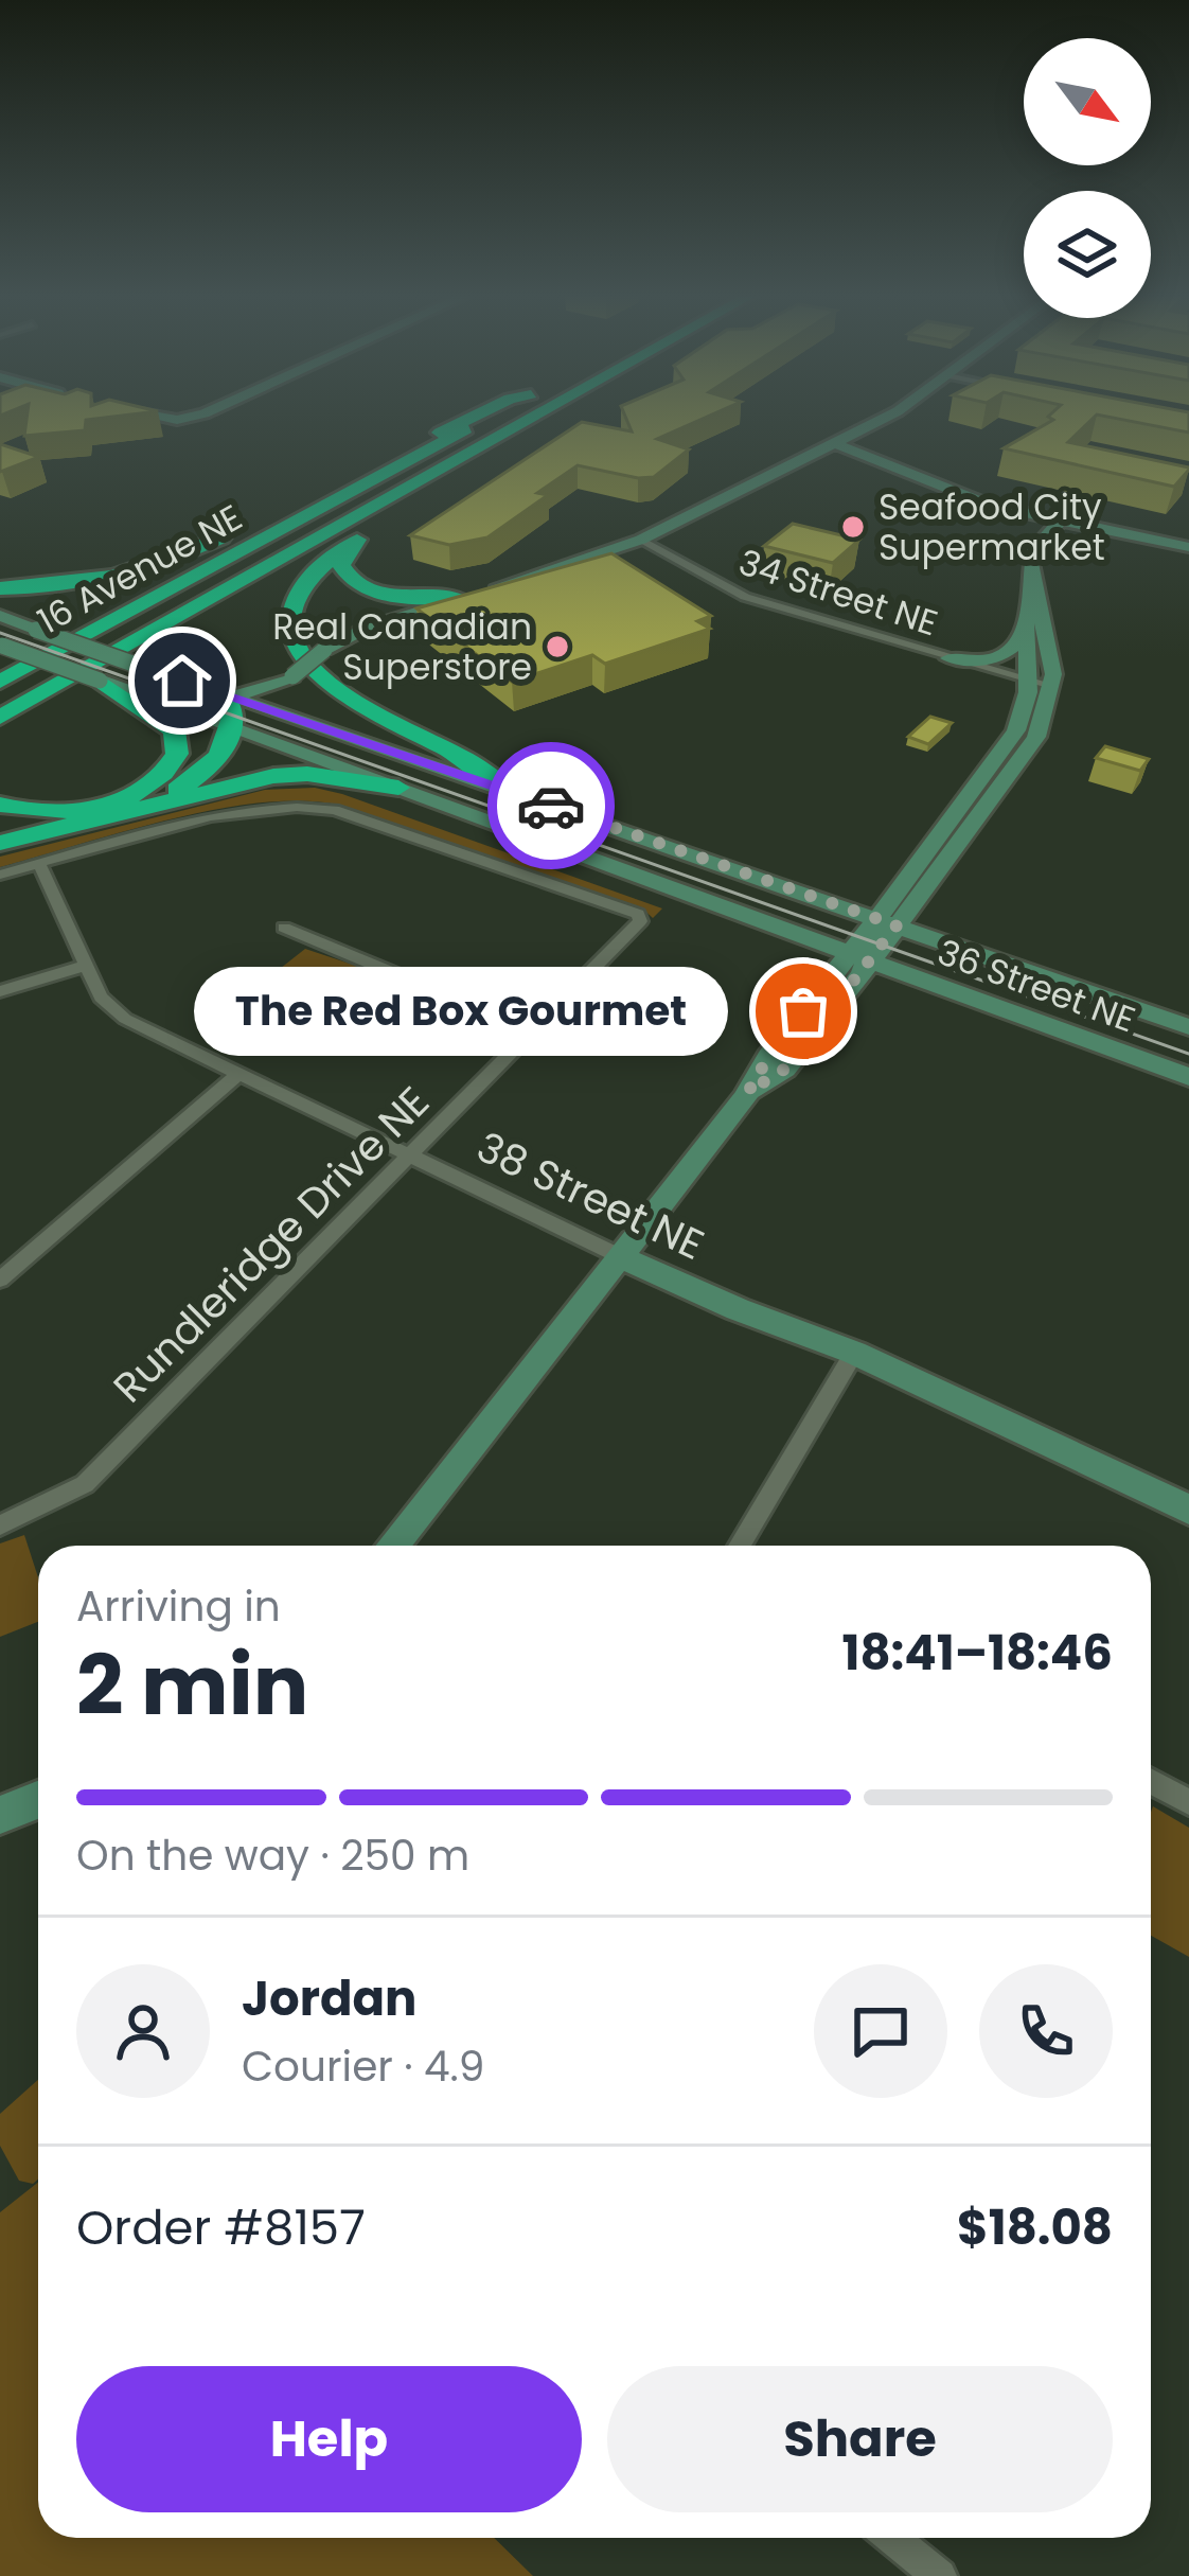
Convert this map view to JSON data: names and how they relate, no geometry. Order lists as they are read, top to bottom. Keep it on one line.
{"streets":{"highway":["16 Avenue NE"],"street":["34 Street NE","36 Street NE","38 Street NE","Rundleridge Drive NE"]},"crossings":[["16 Avenue NE","36 Street NE"],["38 Street NE","Rundleridge Drive NE"]],"places":["Seafood City Supermarket","Real Canadian Superstore","The Red Box Gourmet"],"north":"bottom right","page":{"bubble":"The Red Box Gourmet","heading":["2 min","Arriving in","18:41–18:46"],"panel":["Jordan","Courier · 4.9","Order #8157","$18.08"],"bar":"On the way · 250 m","buttons":["Help","Share"]}}
